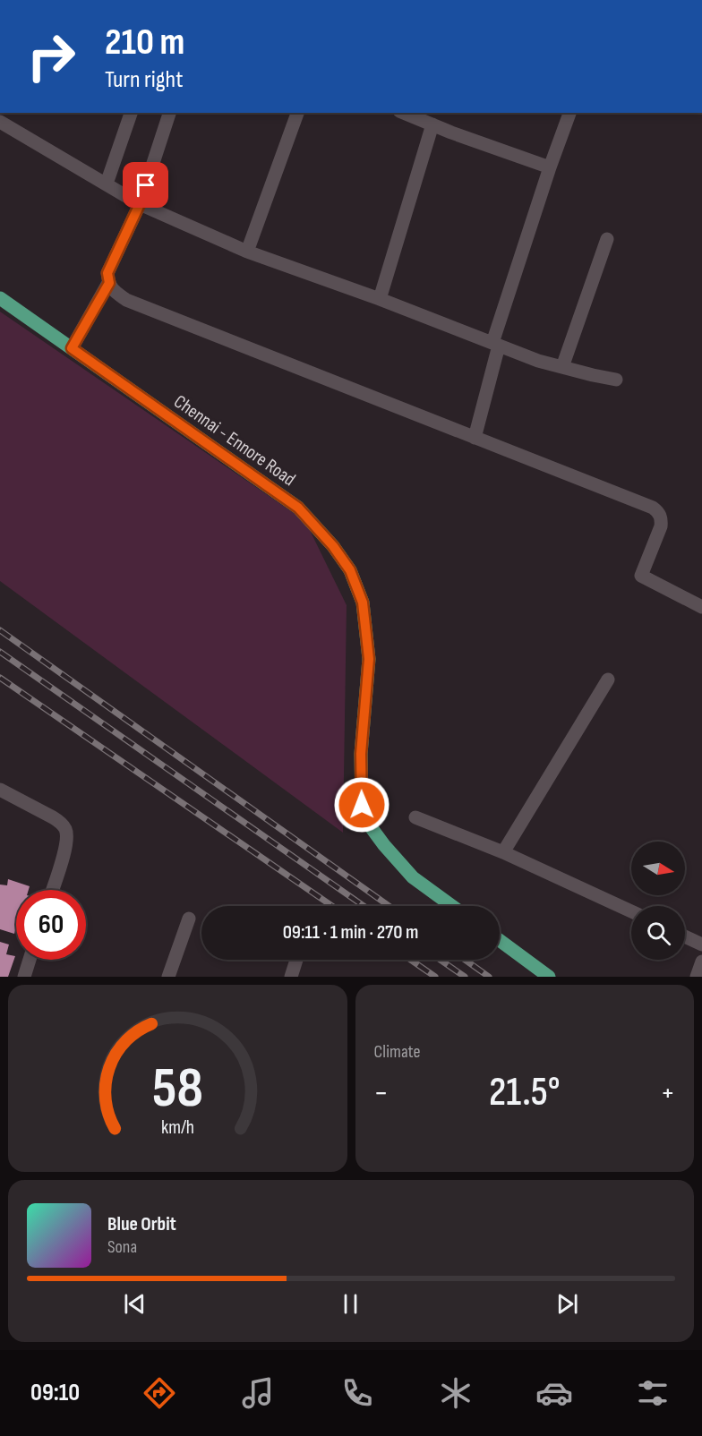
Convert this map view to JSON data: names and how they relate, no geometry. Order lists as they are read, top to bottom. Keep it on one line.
{"streets":{"main road":["Chennai - Ennore Road"]},"north":"right","page":{"turn":["210 m","Turn right"],"limit":"60","trip":"09:11 · 1 min · 270 m","tile":"Climate","heat":["−","21.5°","+"],"song":["Blue Orbit","Sona"],"tabs":"09:10","gauge":["58","km/h"]}}
